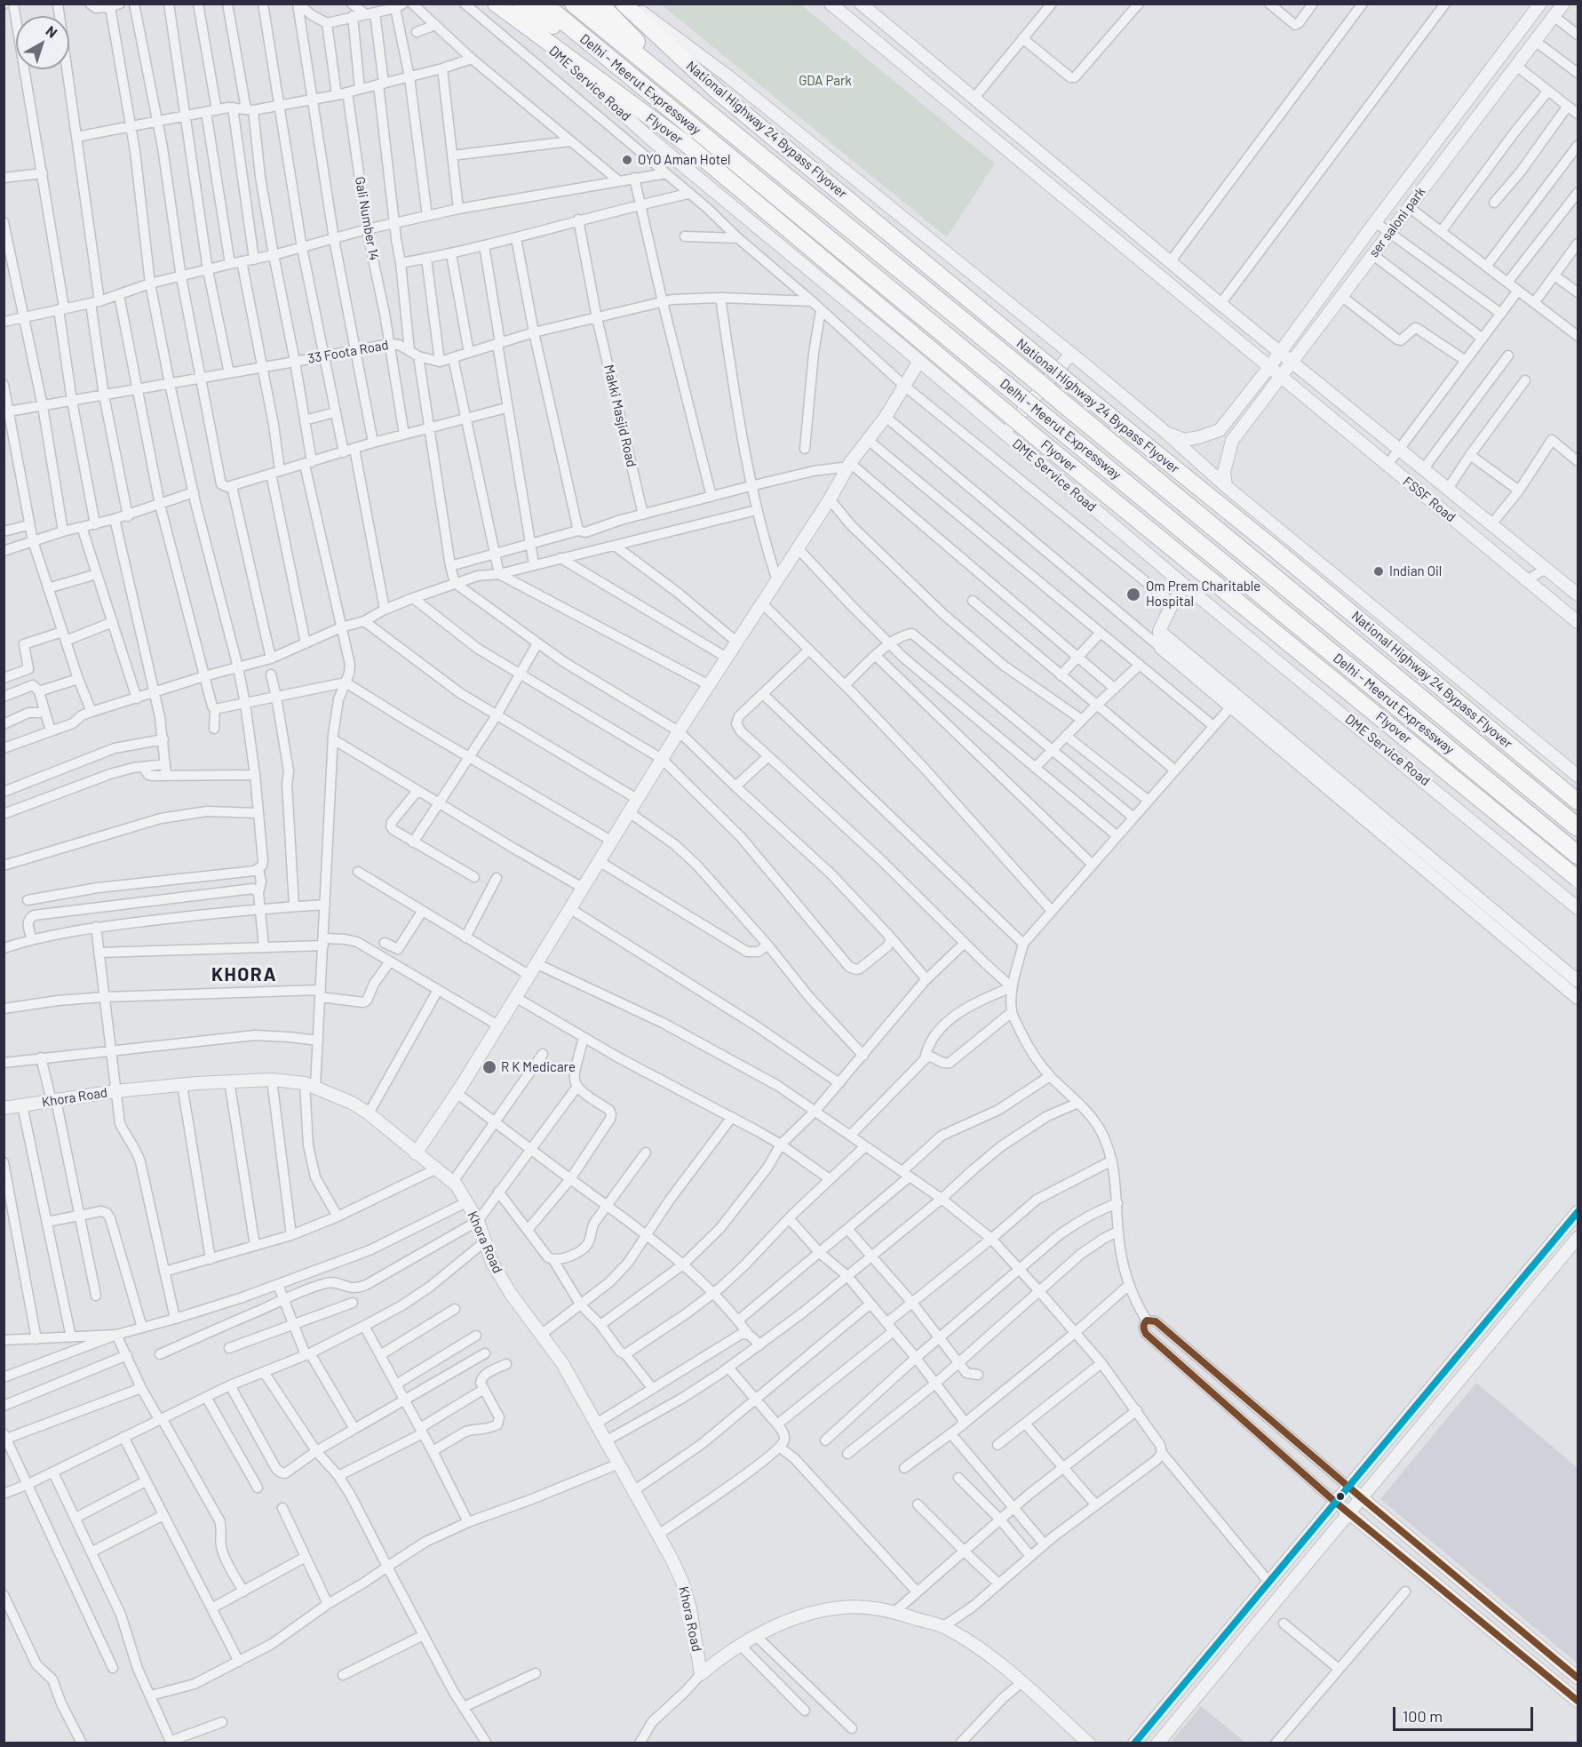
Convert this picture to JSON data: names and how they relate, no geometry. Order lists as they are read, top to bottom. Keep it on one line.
{"streets":{"highway":["Delhi - Meerut Expressway","Flyover","National Highway 24 Bypass Flyover"],"street":["DME Service Road","Gali Number 14","ser saloni park","33 Foota Road","Makki Masjid Road","FSSF Road","Khora Road"]},"crossings":[["DME Service Road","Flyover"],["Gali Number 14","33 Foota Road"],["ser saloni park","FSSF Road"],["33 Foota Road","Makki Masjid Road"]],"districts":["KHORA"],"parks":["GDA Park"],"places":["OYO Aman Hotel","Indian Oil","Om Prem Charitable Hospital","R K Medicare"],"scale_bar":"100 m","north":"top right"}
